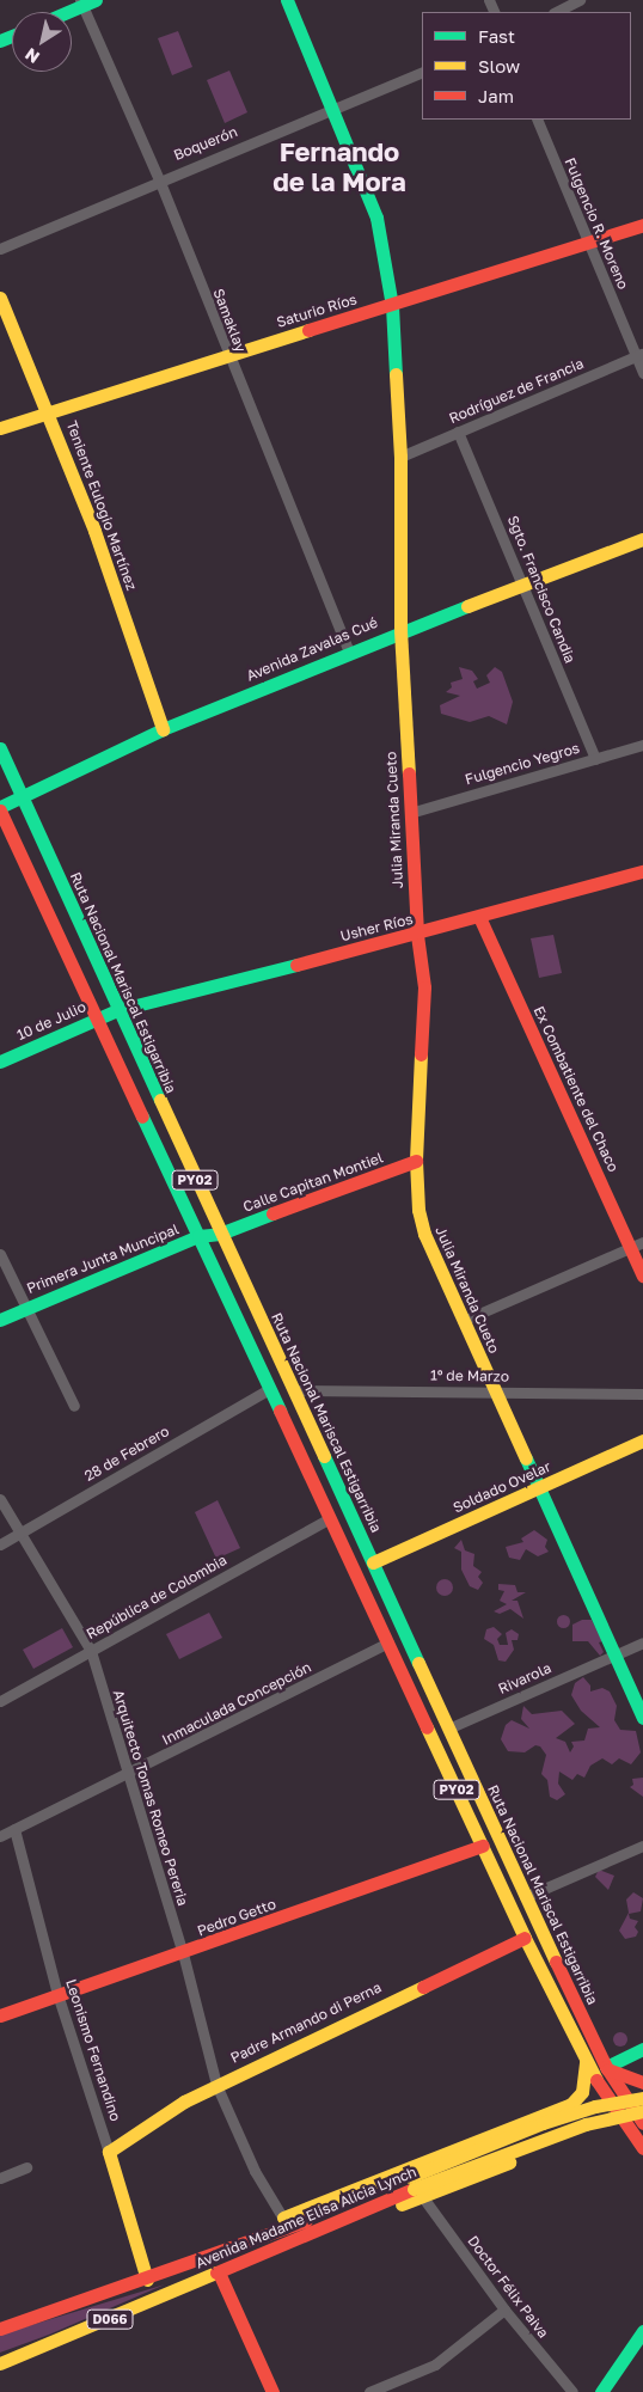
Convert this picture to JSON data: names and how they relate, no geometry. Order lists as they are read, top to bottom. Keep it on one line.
{"streets":{"main road":["Saturio Ríos","Teniente Eulogio Martínez","Avenida Zavalas Cué","Julia Miranda Cueto","Usher Ríos","Ruta Nacional Mariscal Estigarribia","10 de Julio","Ex Combatiente del Chaco","PY02","Calle Capitan Montiel","Primera Junta Muncipal","Soldado Ovelar","Pedro Getto","Padre Armando di Perna","Leonismo Fernandino","Avenida Madame Elisa Alicia Lynch","D066"],"street":["Boquerón","Fulgencio R. Moreno","Samaklay","Rodríguez de Francia","Sgto. Francisco Candia","Fulgencio Yegros","1º de Marzo","28 de Febrero","República de Colombia","Rivarola","Inmaculada Concepción","Arquitecto Tomas Romeo Pereria","Doctor Félix Paiva"]},"crossings":[["Boquerón","Samaklay"],["Boquerón","Julia Miranda Cueto"],["Fulgencio R. Moreno","Saturio Ríos"],["Fulgencio R. Moreno","Rodríguez de Francia"],["Saturio Ríos","Samaklay"],["Saturio Ríos","Teniente Eulogio Martínez"],["Saturio Ríos","Julia Miranda Cueto"],["Samaklay","Avenida Zavalas Cué"],["Rodríguez de Francia","Sgto. Francisco Candia"],["Rodríguez de Francia","Julia Miranda Cueto"],["Teniente Eulogio Martínez","Avenida Zavalas Cué"],["Sgto. Francisco Candia","Avenida Zavalas Cué"],["Sgto. Francisco Candia","Fulgencio Yegros"],["Avenida Zavalas Cué","Julia Miranda Cueto"],["Avenida Zavalas Cué","Ruta Nacional Mariscal Estigarribia"],["Avenida Zavalas Cué","PY02"],["Fulgencio Yegros","Julia Miranda Cueto"],["Julia Miranda Cueto","Usher Ríos"],["Julia Miranda Cueto","Calle Capitan Montiel"],["Julia Miranda Cueto","1º de Marzo"],["Julia Miranda Cueto","Soldado Ovelar"],["Julia Miranda Cueto","Rivarola"],["Usher Ríos","Ruta Nacional Mariscal Estigarribia"],["Usher Ríos","10 de Julio"],["Usher Ríos","Ex Combatiente del Chaco"],["Ruta Nacional Mariscal Estigarribia","10 de Julio"],["Ruta Nacional Mariscal Estigarribia","PY02"],["Ruta Nacional Mariscal Estigarribia","Calle Capitan Montiel"],["Ruta Nacional Mariscal Estigarribia","Primera Junta Muncipal"],["Ruta Nacional Mariscal Estigarribia","1º de Marzo"],["Ruta Nacional Mariscal Estigarribia","Soldado Ovelar"],["Ruta Nacional Mariscal Estigarribia","Rivarola"],["Ruta Nacional Mariscal Estigarribia","Avenida Madame Elisa Alicia Lynch"],["Ruta Nacional Mariscal Estigarribia","D066"],["10 de Julio","PY02"],["PY02","Primera Junta Muncipal"],["PY02","28 de Febrero"],["PY02","República de Colombia"],["PY02","Inmaculada Concepción"],["PY02","Pedro Getto"],["PY02","Padre Armando di Perna"],["PY02","Avenida Madame Elisa Alicia Lynch"],["PY02","D066"],["Calle Capitan Montiel","Primera Junta Muncipal"],["28 de Febrero","Arquitecto Tomas Romeo Pereria"],["República de Colombia","Arquitecto Tomas Romeo Pereria"],["Inmaculada Concepción","Arquitecto Tomas Romeo Pereria"],["Inmaculada Concepción","Leonismo Fernandino"],["Arquitecto Tomas Romeo Pereria","Pedro Getto"],["Arquitecto Tomas Romeo Pereria","Padre Armando di Perna"],["Pedro Getto","Leonismo Fernandino"],["Padre Armando di Perna","Leonismo Fernandino"],["Leonismo Fernandino","Avenida Madame Elisa Alicia Lynch"],["Avenida Madame Elisa Alicia Lynch","Doctor Félix Paiva"],["Avenida Madame Elisa Alicia Lynch","D066"]],"districts":["Fernando de la Mora"],"legend":["Fast","Slow","Jam"],"north":"bottom left"}
